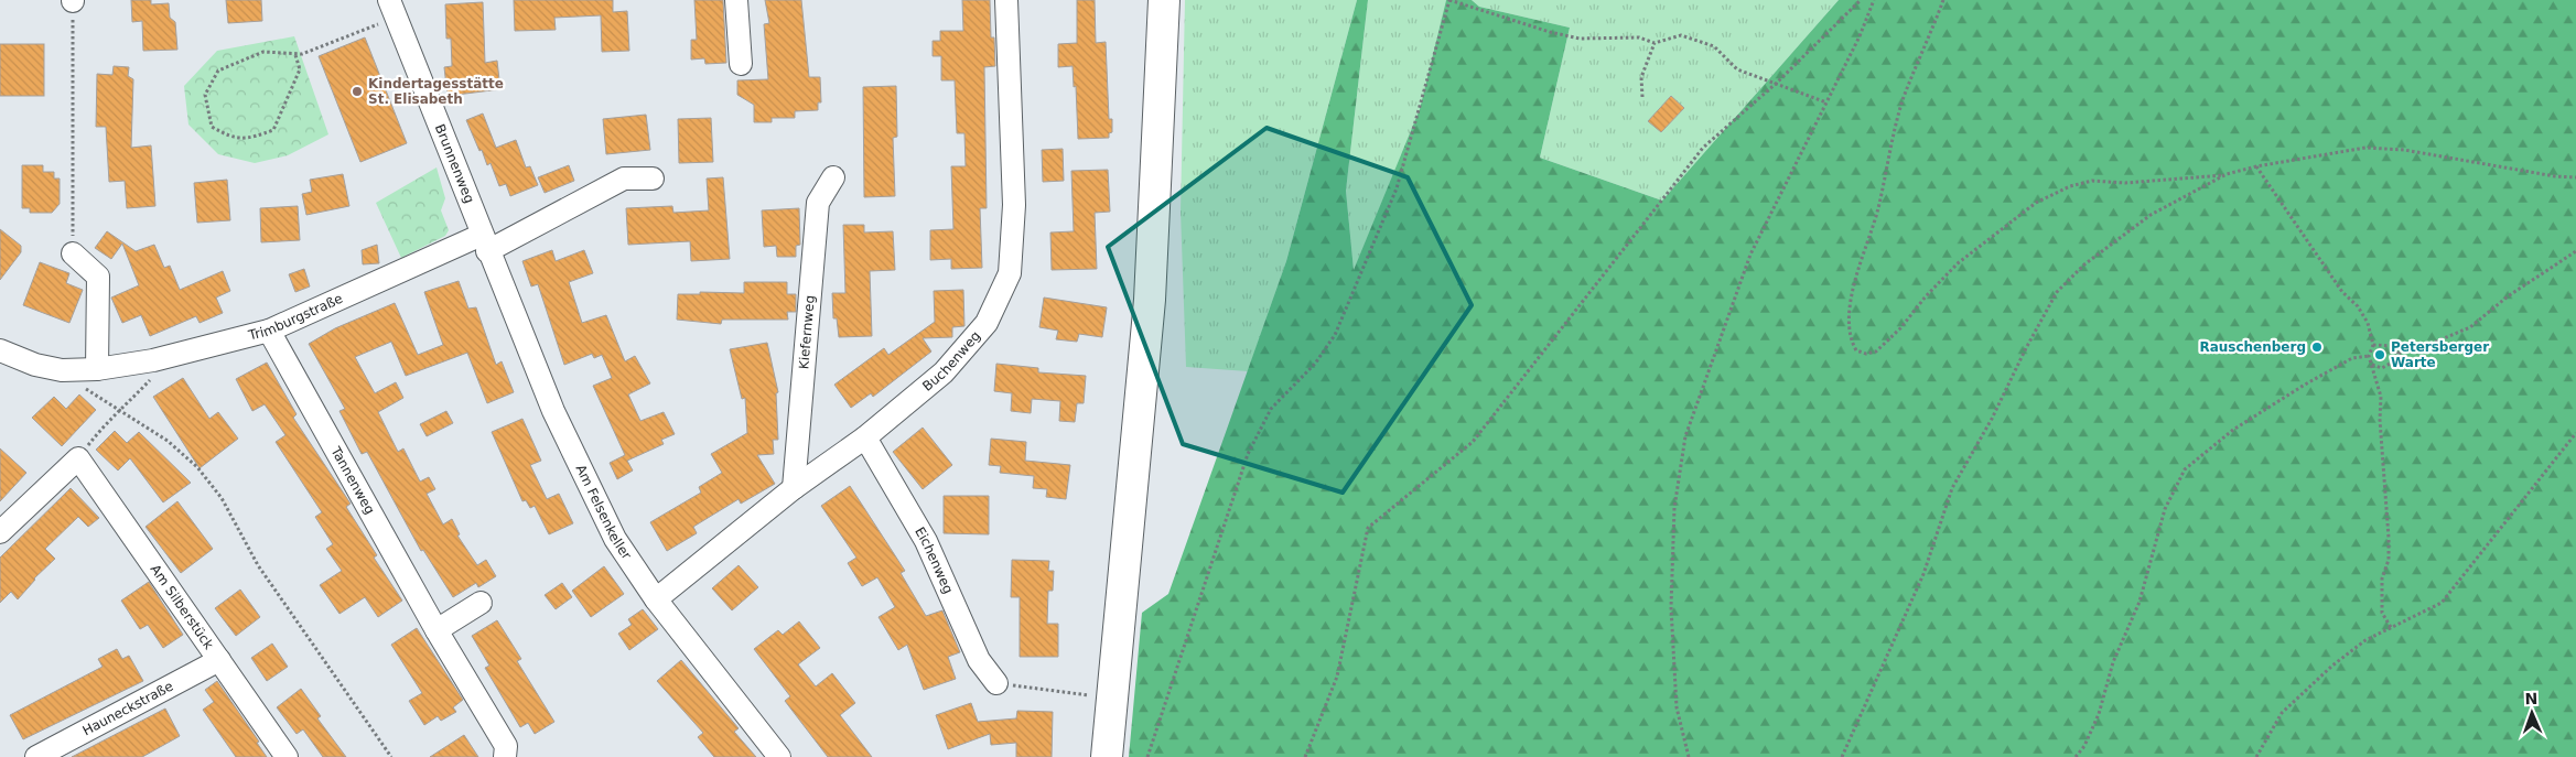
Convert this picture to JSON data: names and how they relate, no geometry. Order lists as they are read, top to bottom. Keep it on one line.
{"streets":{"street":["Brunnenweg","Trimburgstraße","Kiefernweg","Buchenweg","Tannenweg","Am Felsenkeller","Eichenweg","Am Silberstück","Hauneckstraße"]},"crossings":[["Brunnenweg","Trimburgstraße"],["Brunnenweg","Am Felsenkeller"],["Trimburgstraße","Tannenweg"],["Trimburgstraße","Am Felsenkeller"],["Kiefernweg","Buchenweg"],["Buchenweg","Am Felsenkeller"],["Buchenweg","Eichenweg"],["Am Silberstück","Hauneckstraße"]],"places":["Kindertagesstätte St. Elisabeth","Rauschenberg","Petersberger Warte"],"north":"top"}
